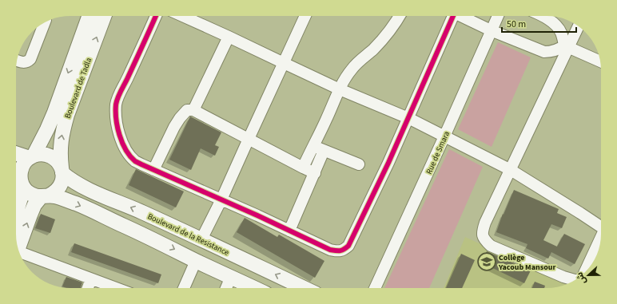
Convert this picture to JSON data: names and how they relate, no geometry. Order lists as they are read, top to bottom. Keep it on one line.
{"streets":{"main road":["Boulevard de Tadla","Boulevard de la Resistance"],"street":["Rue de Smara"]},"crossings":[["Boulevard de Tadla","Boulevard de la Resistance"]],"places":{"school or university":["Collège Yacoub Mansour"]},"scale_bar":"50 m","north":"left"}
